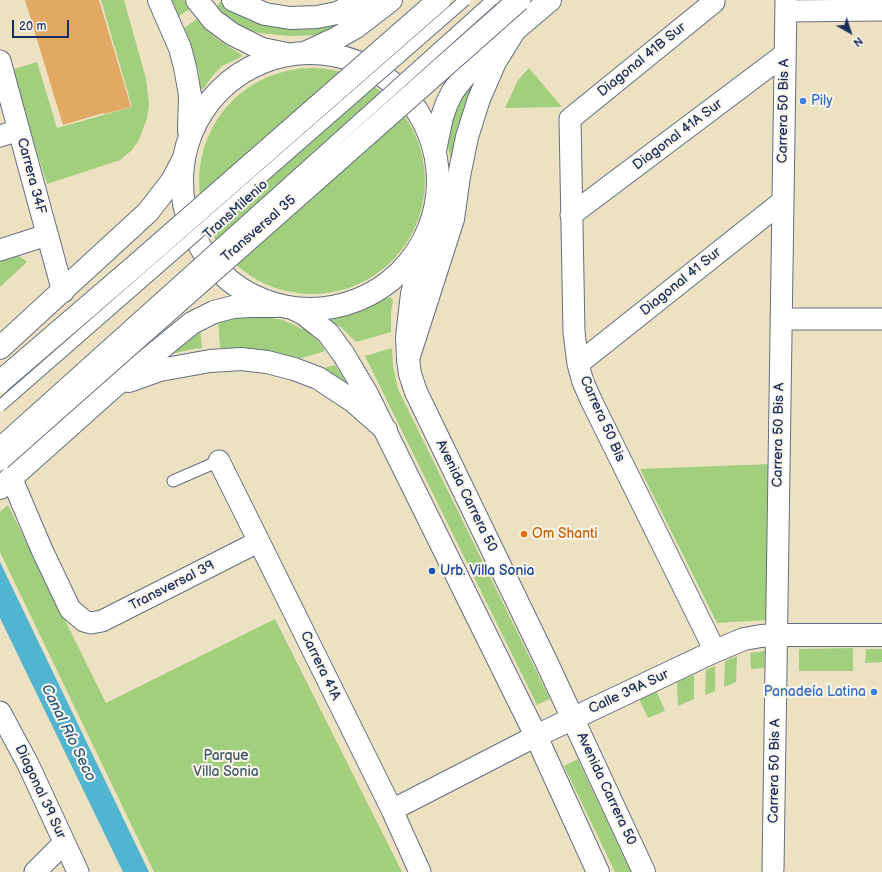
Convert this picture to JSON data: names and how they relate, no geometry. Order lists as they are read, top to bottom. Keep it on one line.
{"streets":{"main road":["Transversal 35","Avenida Carrera 50","Calle 39A Sur"],"street":["Diagonal 41B Sur","Carrera 50 Bis A","Diagonal 41A Sur","Carrera 34F","Diagonal 41 Sur","Carrera 50 Bis","Transversal 39","Carrera 41A","Diagonal 39 Sur"],"lane":["TransMilenio"]},"crossings":[["Diagonal 41B Sur","Carrera 50 Bis"],["Carrera 50 Bis A","Diagonal 41A Sur"],["Carrera 50 Bis A","Diagonal 41 Sur"],["Carrera 50 Bis A","Calle 39A Sur"],["Diagonal 41A Sur","Carrera 50 Bis"],["Transversal 35","Transversal 39"],["Diagonal 41 Sur","Carrera 50 Bis"],["Carrera 50 Bis","Calle 39A Sur"],["Avenida Carrera 50","Calle 39A Sur"],["Transversal 39","Carrera 41A"],["Carrera 41A","Calle 39A Sur"]],"water":["Canal Río Seco"],"parks":["Parque Villa Sonia"],"places":["Pily","Om Shanti","Urb. Villa Sonia","Panadeía Latina"],"scale_bar":"20 m","north":"bottom right"}
